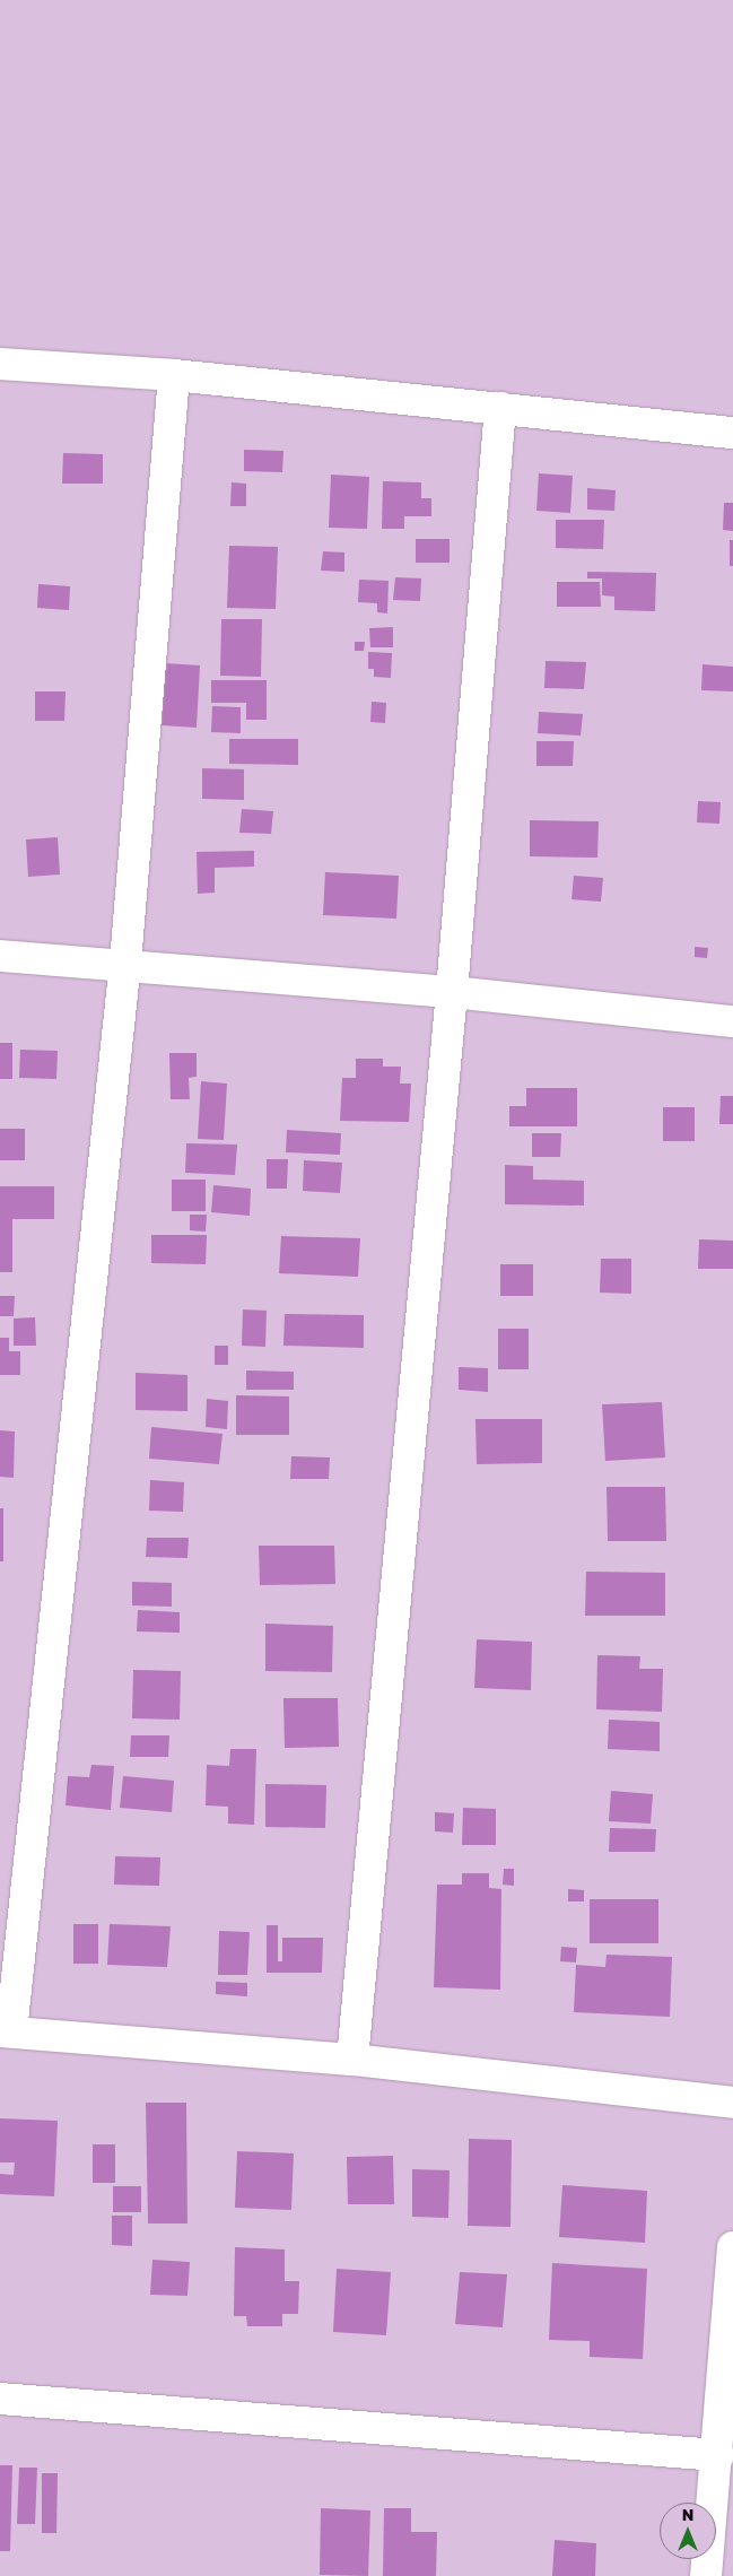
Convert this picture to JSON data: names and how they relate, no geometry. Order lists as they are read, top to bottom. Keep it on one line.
{"north":"top"}
